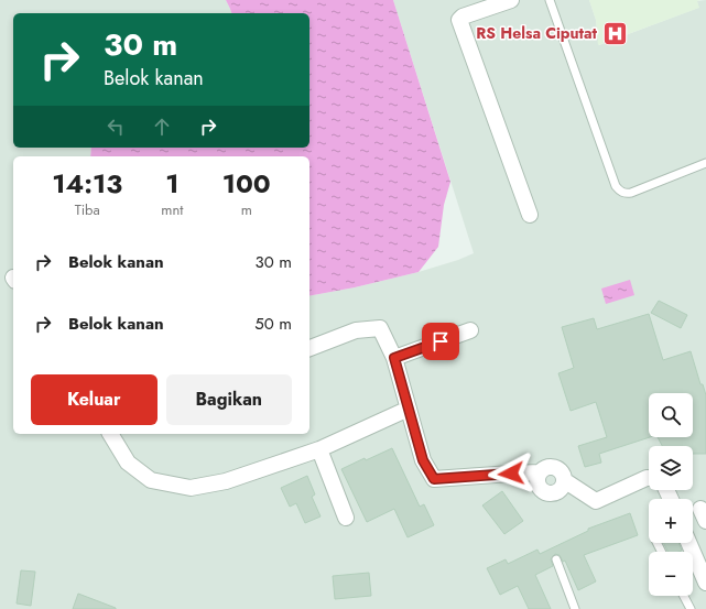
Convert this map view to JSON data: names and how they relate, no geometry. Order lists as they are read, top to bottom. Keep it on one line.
{"places":{"hospital":["RS Helsa Ciputat"]},"page":{"turn":["30 m","Belok kanan"],"eta":["14:13","Tiba","1","mnt","100","m"],"list":[{"name":"Belok kanan","value":"30 m"},{"name":"Belok kanan","value":"50 m"}],"buttons":["Keluar","Bagikan"],"map_buttons":["+","−"]}}
